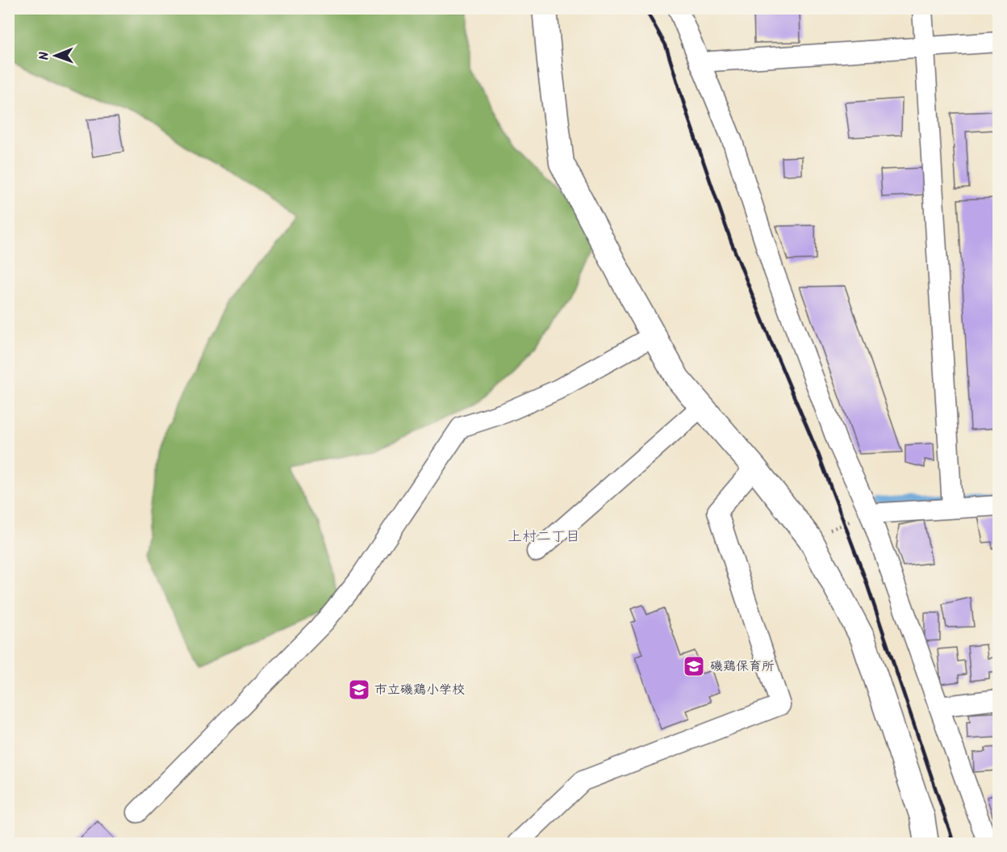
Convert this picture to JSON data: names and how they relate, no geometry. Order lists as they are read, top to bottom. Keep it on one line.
{"districts":["上村二丁目"],"places":{"school or university":["磯鶏保育所","市立磯鶏小学校"]},"north":"left"}
